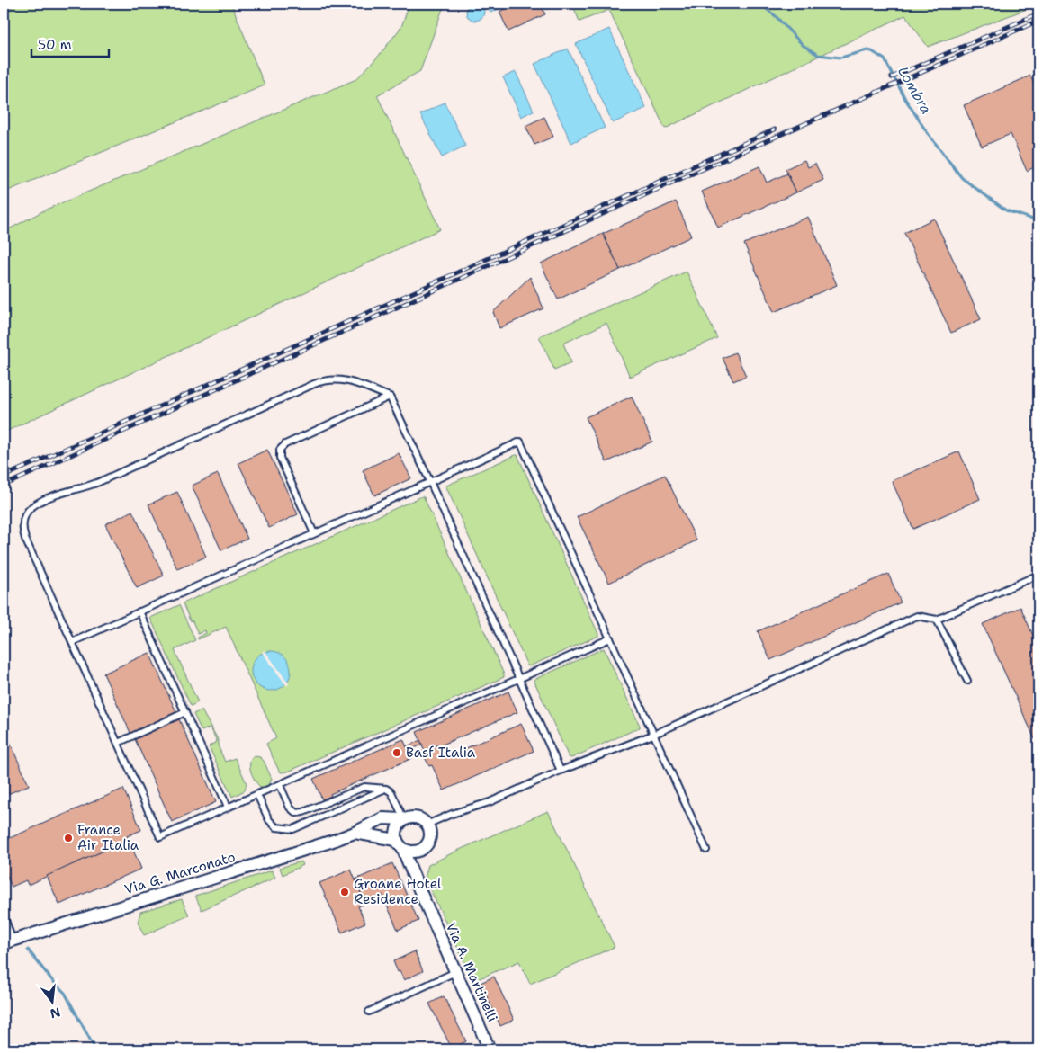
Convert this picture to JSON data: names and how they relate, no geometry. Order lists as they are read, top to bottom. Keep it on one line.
{"streets":{"street":["Via G. Marconato","Via A. Martinelli"]},"crossings":[["Via G. Marconato","Via A. Martinelli"]],"water":["Lombra"],"places":["Basf Italia","France Air Italia","Groane Hotel Residence"],"scale_bar":"50 m","north":"bottom"}
